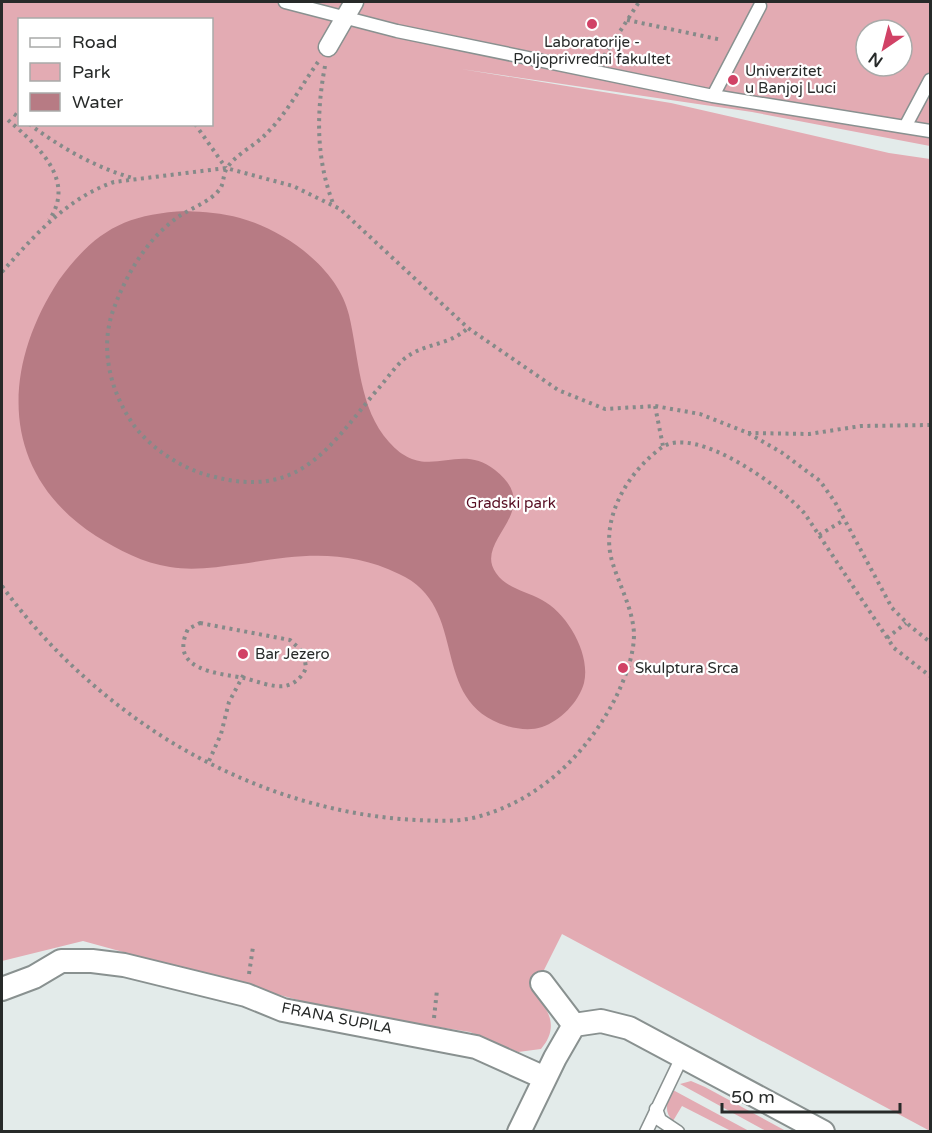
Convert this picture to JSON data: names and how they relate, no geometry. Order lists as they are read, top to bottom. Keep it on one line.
{"streets":{"street":["FRANA SUPILA"]},"parks":["Gradski park"],"places":["Laboratorije - Poljoprivredni fakultet","Univerzitet u Banjoj Luci","Bar Jezero","Skulptura Srca"],"legend":["Road","Park","Water"],"scale_bar":"50 m","north":"bottom left"}
